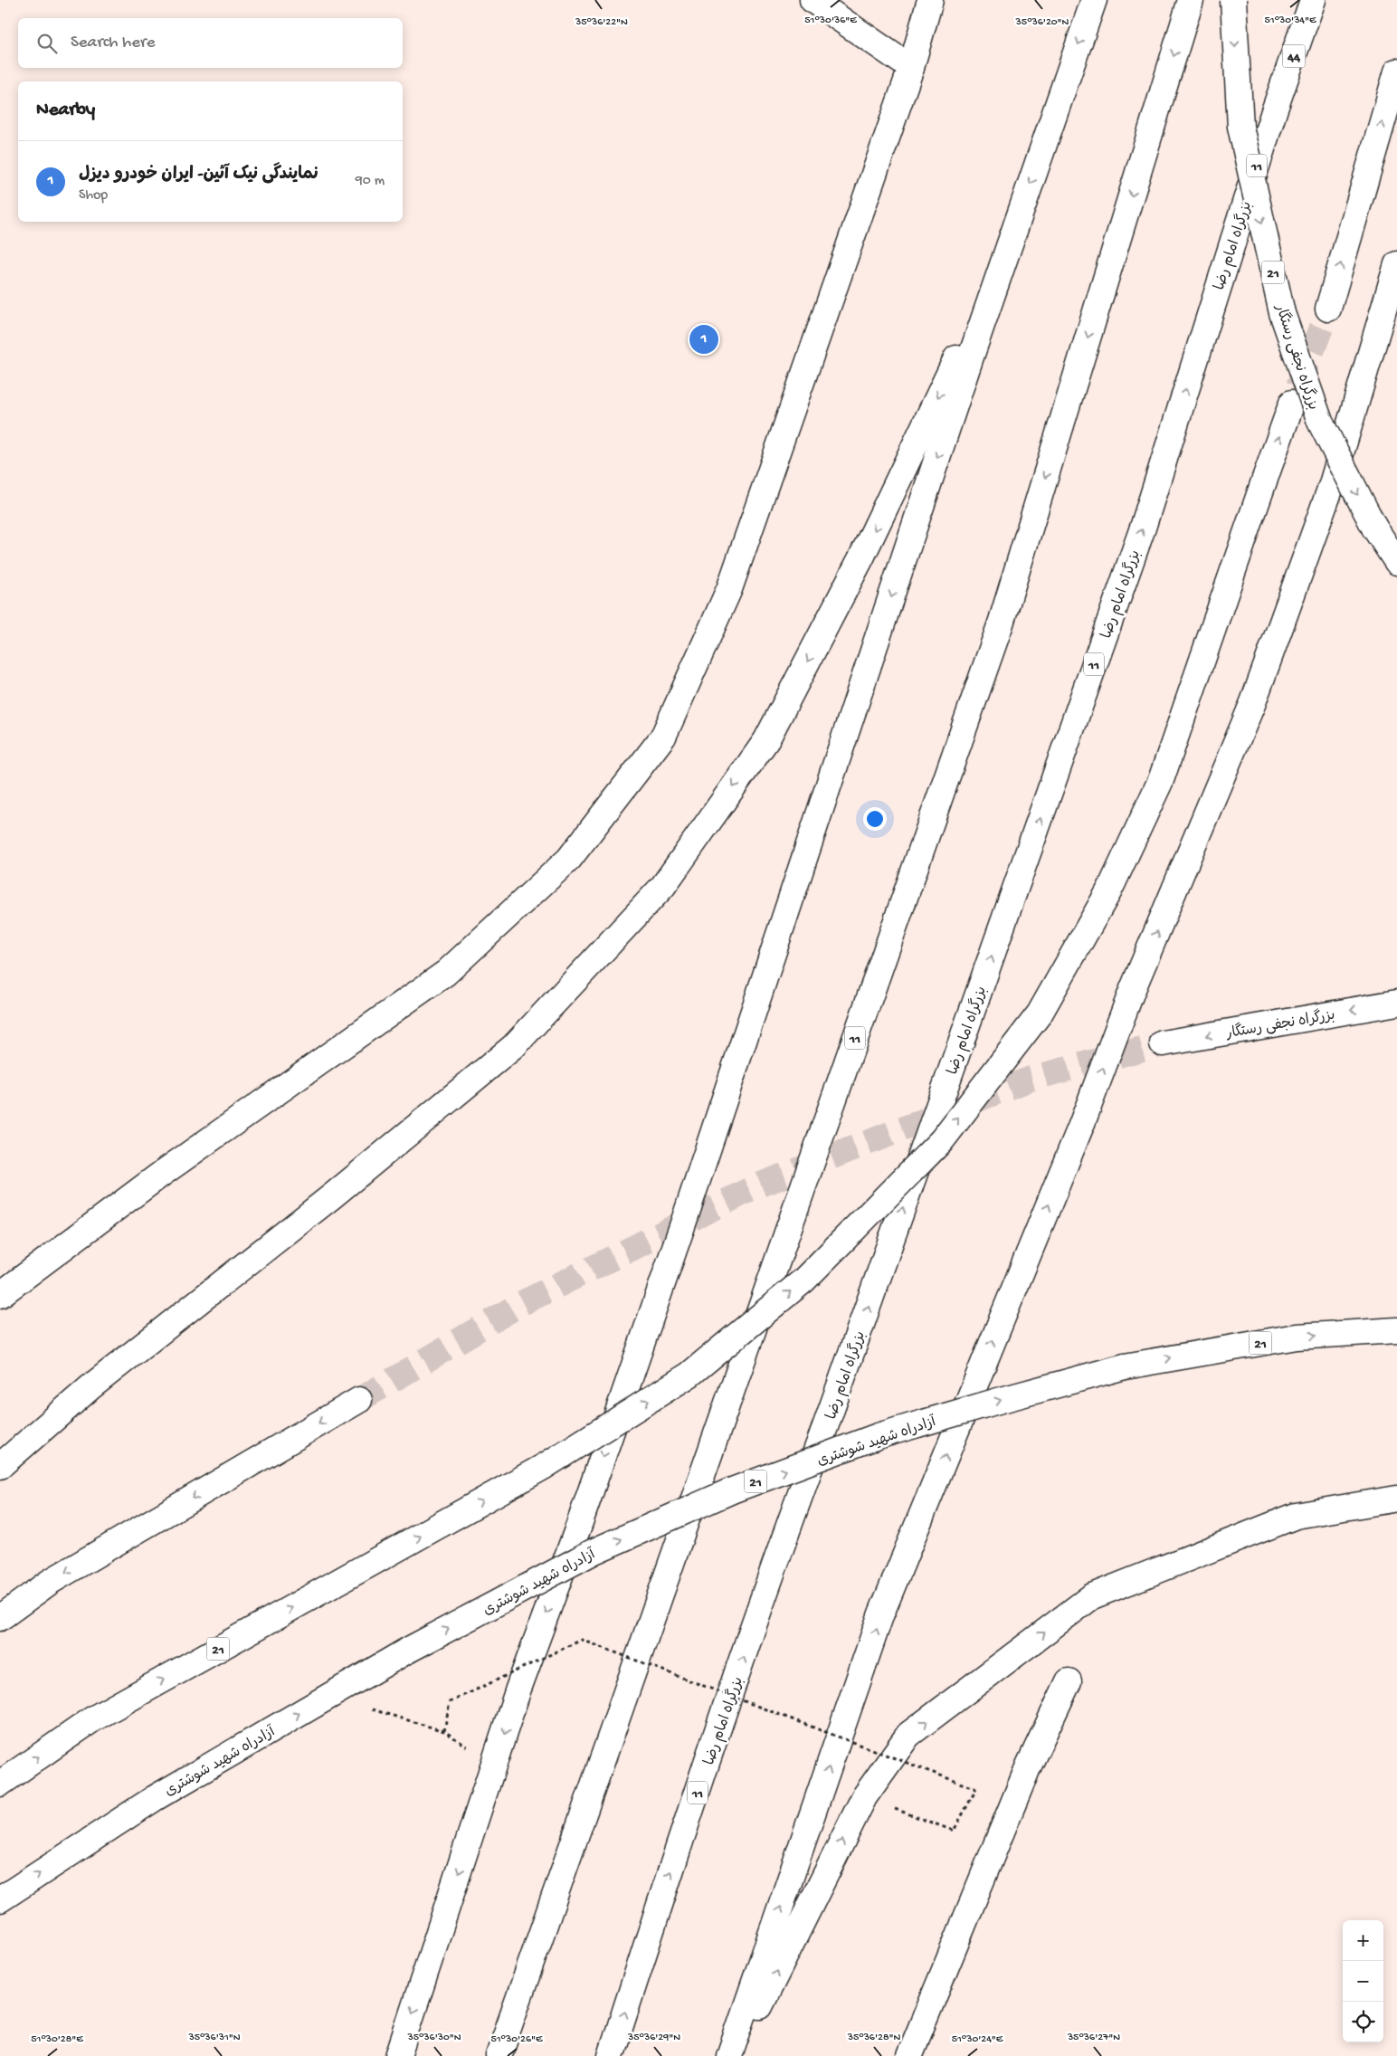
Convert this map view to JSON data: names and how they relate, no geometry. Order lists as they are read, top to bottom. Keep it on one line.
{"streets":{"main road":["44","11","بزرگراه امام رضا","21","بزرگراه نجفی رستگار","آزادراه شهید شوشتری"]},"one_way":["آزادراه شهید شوشتری"],"page":{"search":"Search here","heading":"Nearby","list":[{"mark":"1","name":"نمایندگی نیک آئین- ایران خودرو دیزل","note":"Shop","value":"90 m"}],"pins":"1","map_buttons":["+","−"]},"coordinates":["51°30'36\"E","51°30'34\"E","35°36'22\"N","35°36'20\"N","35°36'31\"N","35°36'30\"N","35°36'29\"N","35°36'28\"N","35°36'27\"N","51°30'28\"E","51°30'26\"E","51°30'24\"E"]}
